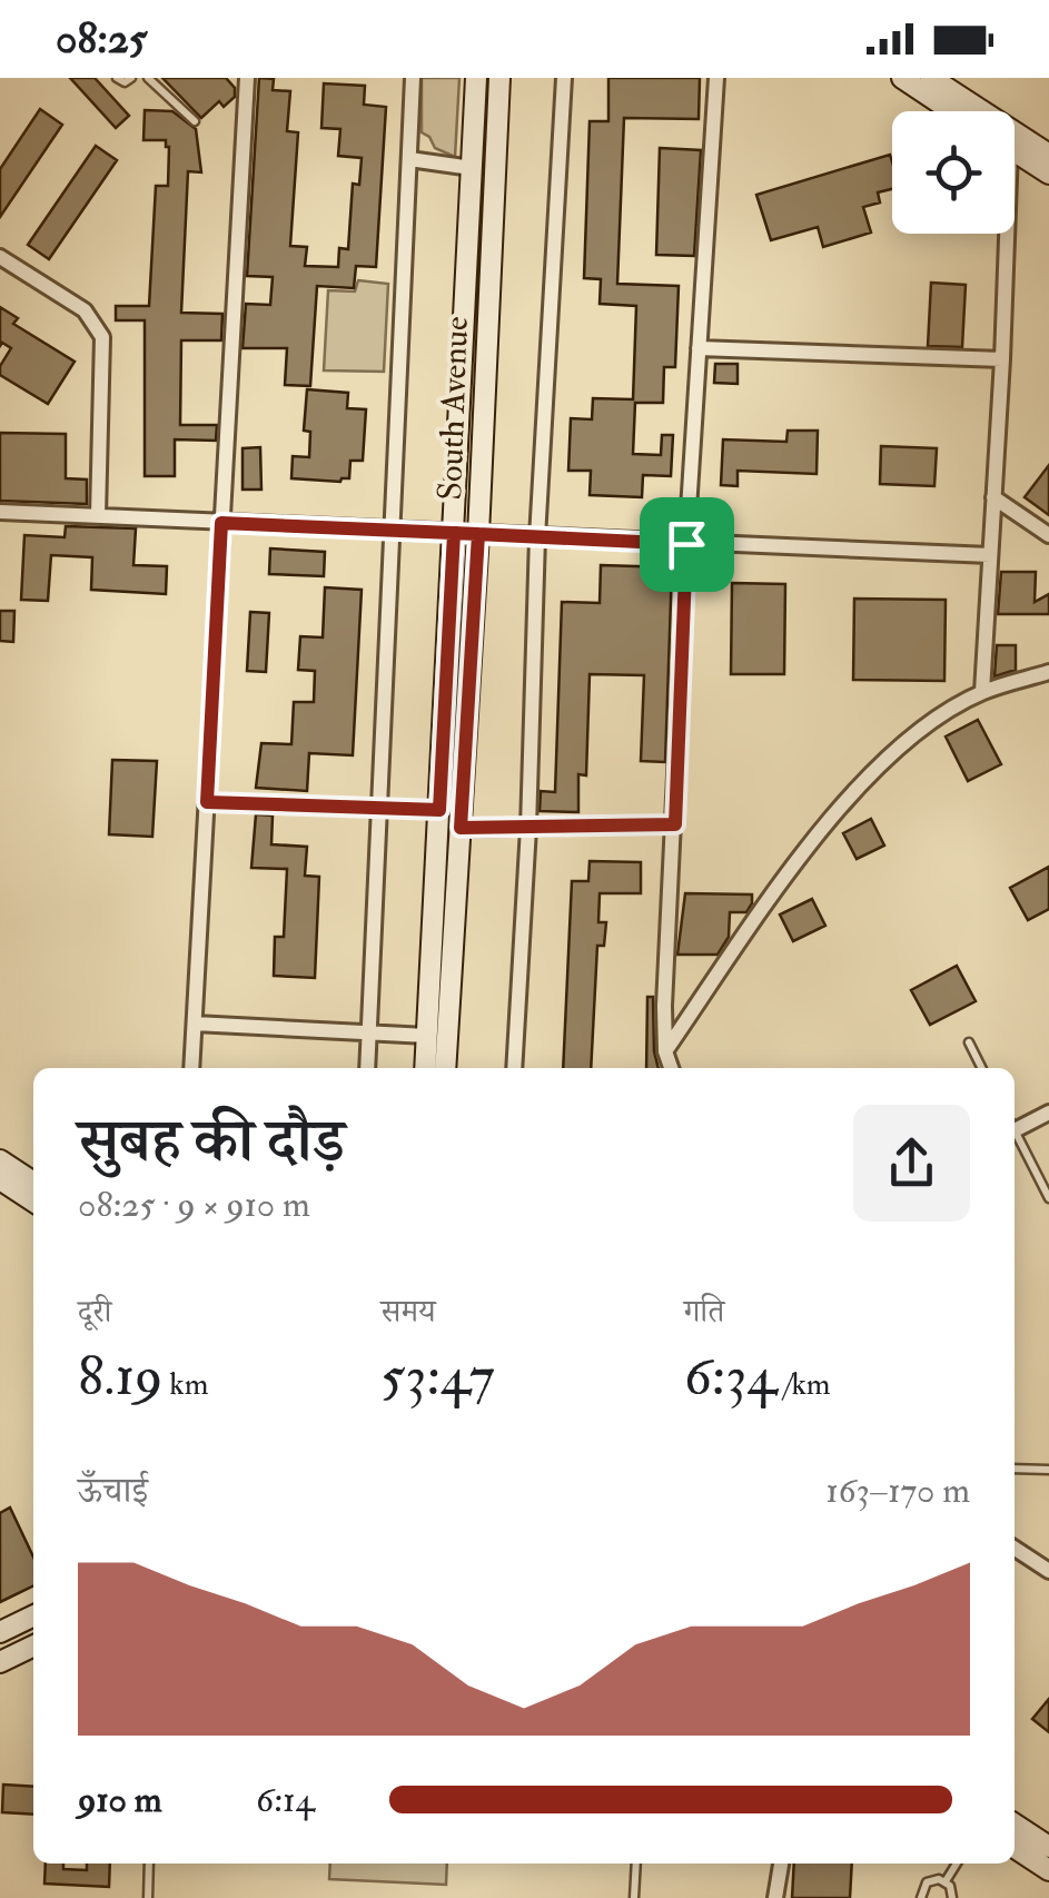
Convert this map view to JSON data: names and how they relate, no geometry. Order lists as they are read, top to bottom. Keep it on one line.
{"streets":{"main road":["South Avenue"]},"page":{"status":"08:25","heading":["सुबह की दौड़","08:25 · 9 × 910 m"],"stats":[["दूरी","8.19 km"],["समय","53:47"],["गति","6:34 /km"]],"chart":["ऊँचाई","163–170 m"],"list":[{"name":"910 m","note":"6:14"}]}}
